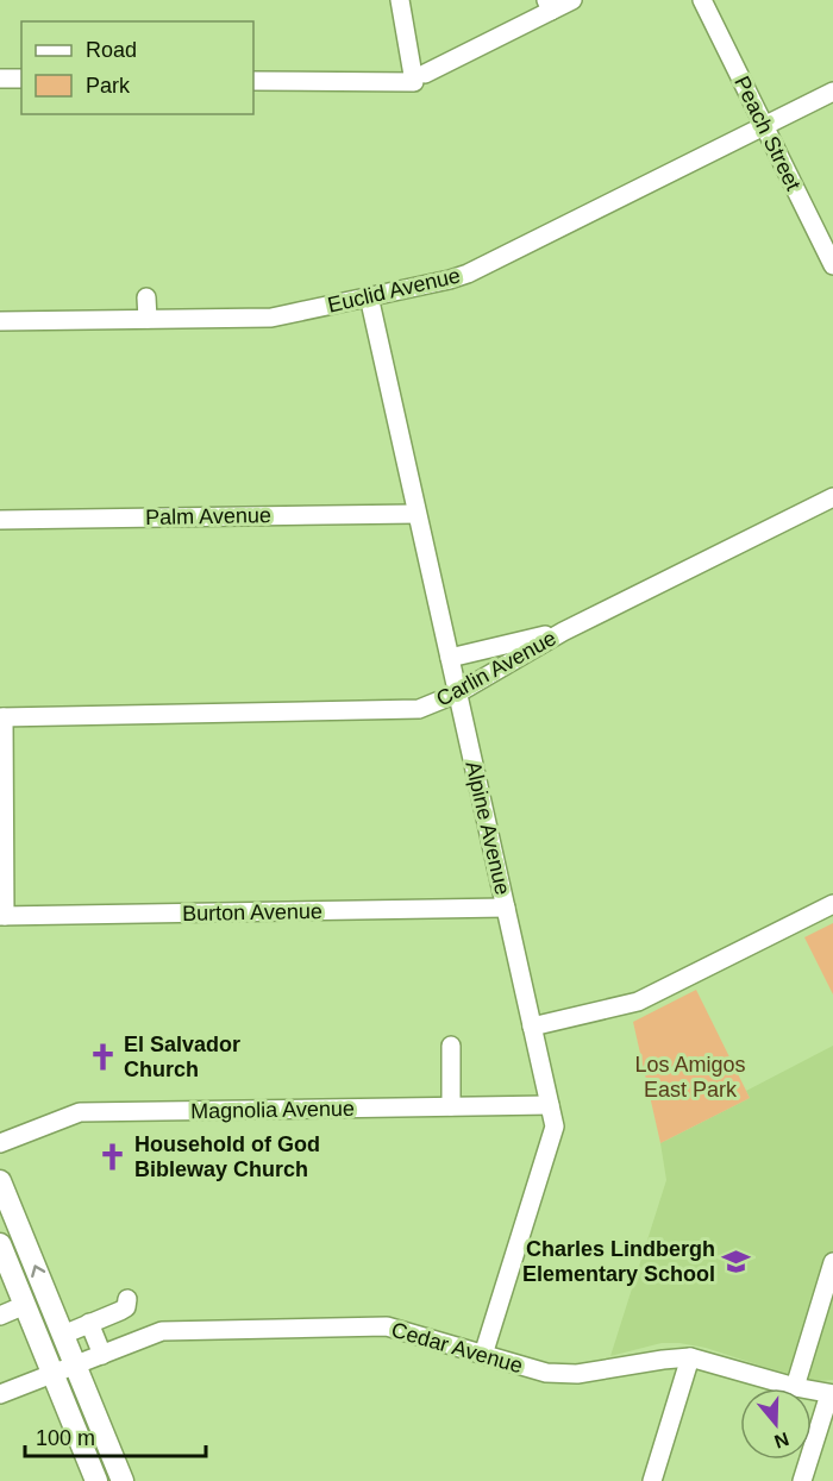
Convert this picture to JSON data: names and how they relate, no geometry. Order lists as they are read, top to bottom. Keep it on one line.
{"streets":{"street":["Peach Street","Euclid Avenue","Palm Avenue","Carlin Avenue","Alpine Avenue","Burton Avenue","Magnolia Avenue","Cedar Avenue"]},"crossings":[["Peach Street","Euclid Avenue"],["Euclid Avenue","Alpine Avenue"],["Palm Avenue","Alpine Avenue"],["Carlin Avenue","Alpine Avenue"],["Alpine Avenue","Burton Avenue"],["Alpine Avenue","Magnolia Avenue"],["Alpine Avenue","Cedar Avenue"]],"parks":["Los Amigos East Park"],"places":{"church":["El Salvador Church","Household of God Bibleway Church"],"school or university":["Charles Lindbergh Elementary School"]},"legend":["Road","Park"],"scale_bar":"100 m","north":"bottom"}
